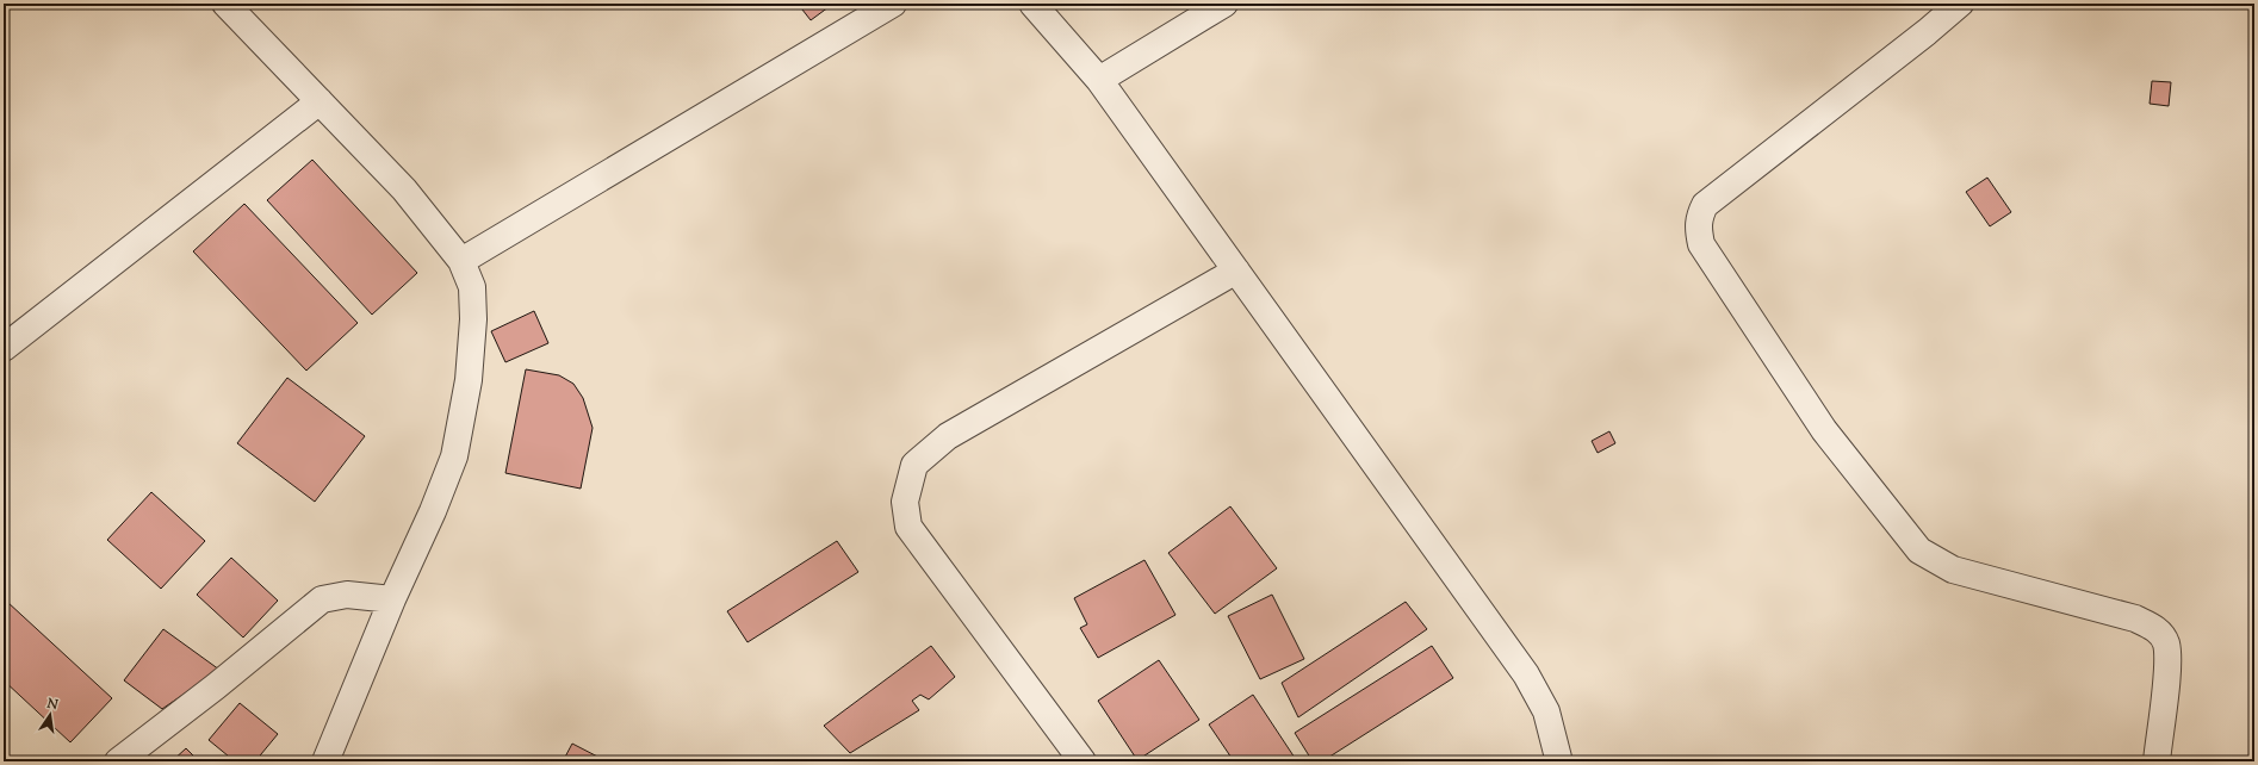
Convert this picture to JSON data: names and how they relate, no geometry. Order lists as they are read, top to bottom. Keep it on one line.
{"north":"top"}
